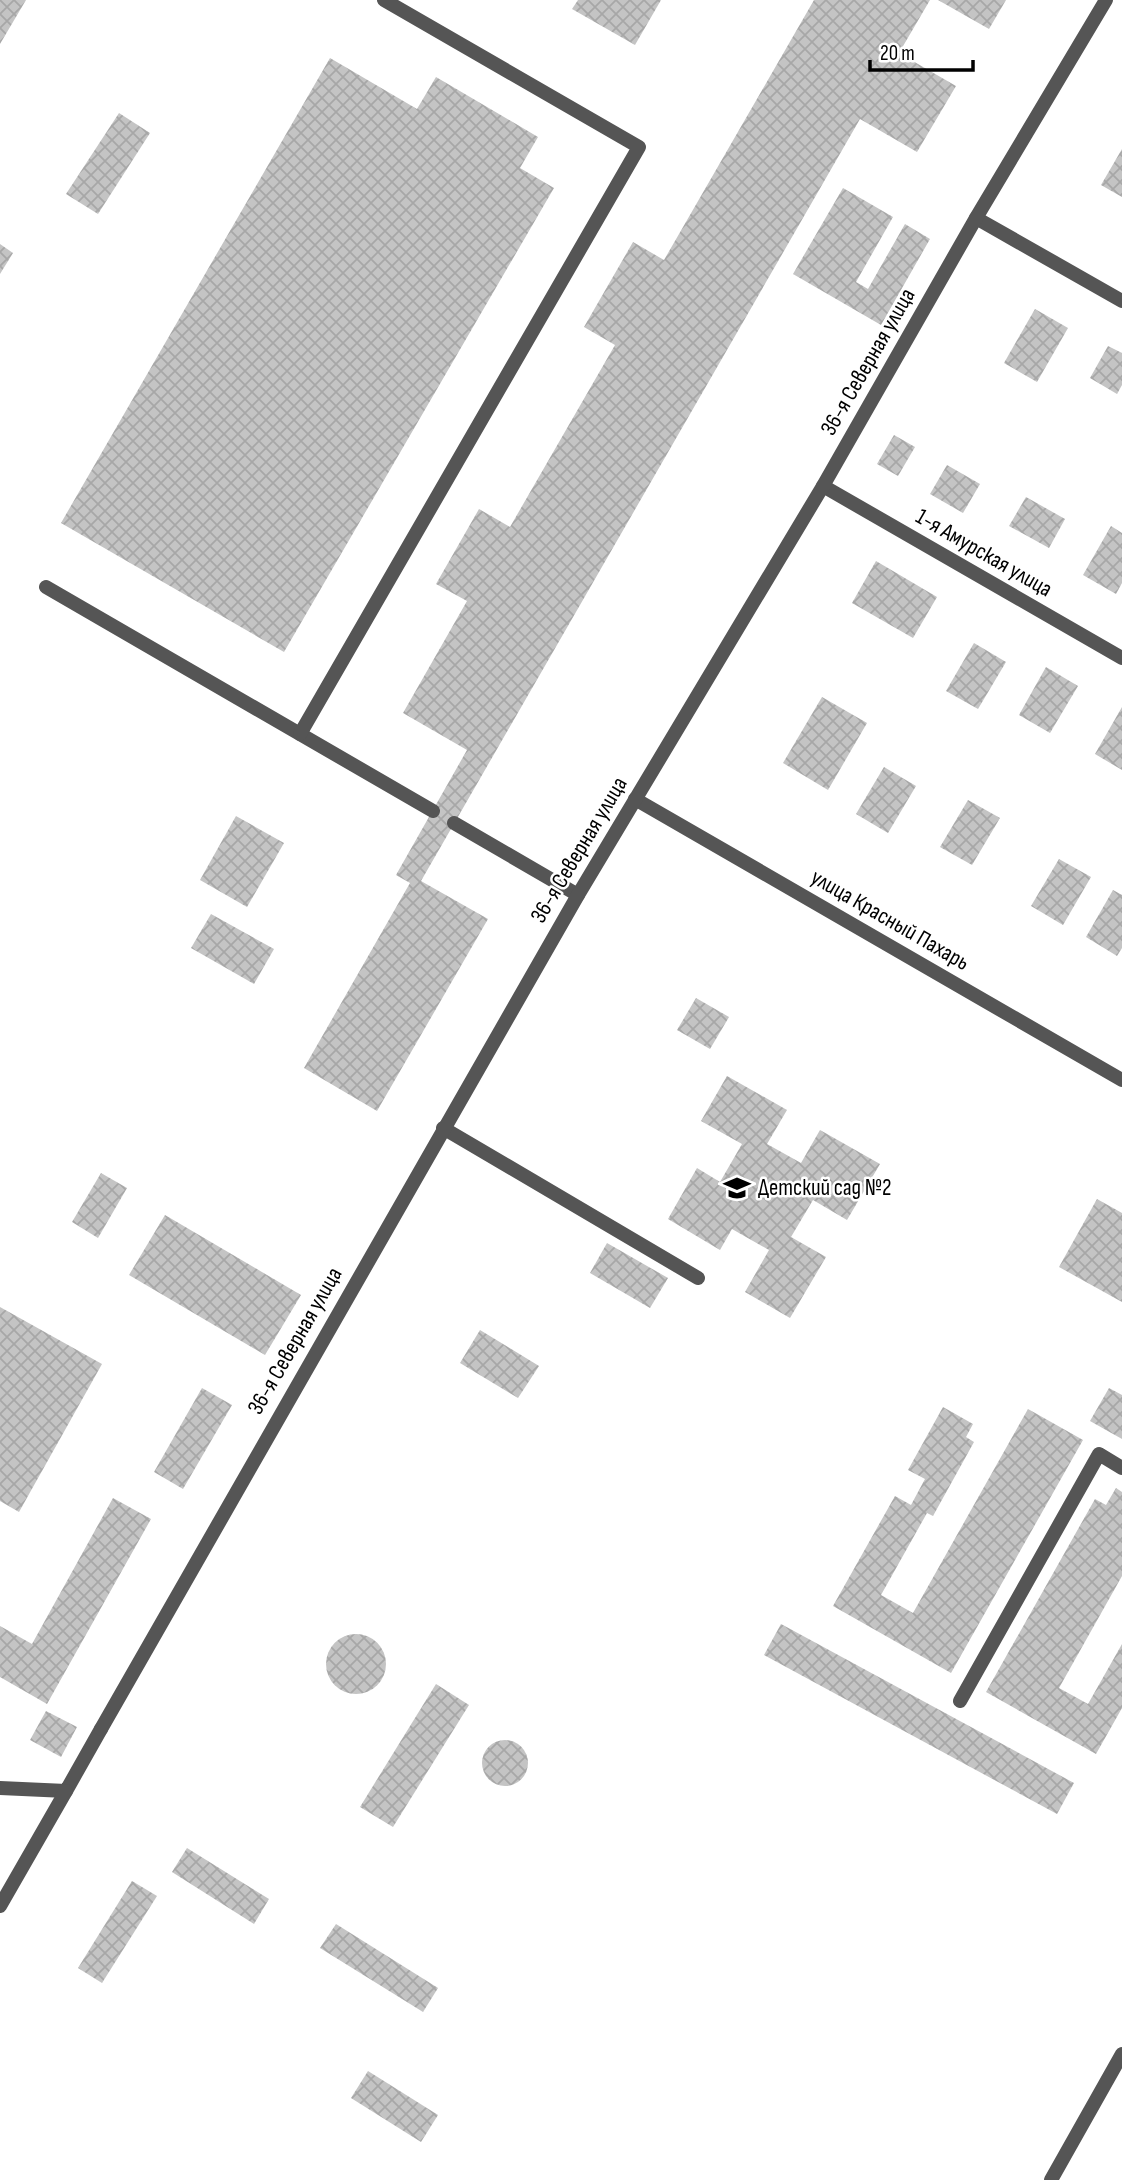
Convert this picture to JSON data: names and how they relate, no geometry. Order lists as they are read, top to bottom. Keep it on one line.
{"streets":{"street":["36-я Северная улица","1-я Амурская улица","улица Красный Пахарь"]},"crossings":[["36-я Северная улица","1-я Амурская улица"],["36-я Северная улица","улица Красный Пахарь"]],"places":{"school or university":["Детский сад №2"]},"scale_bar":"20 m"}
